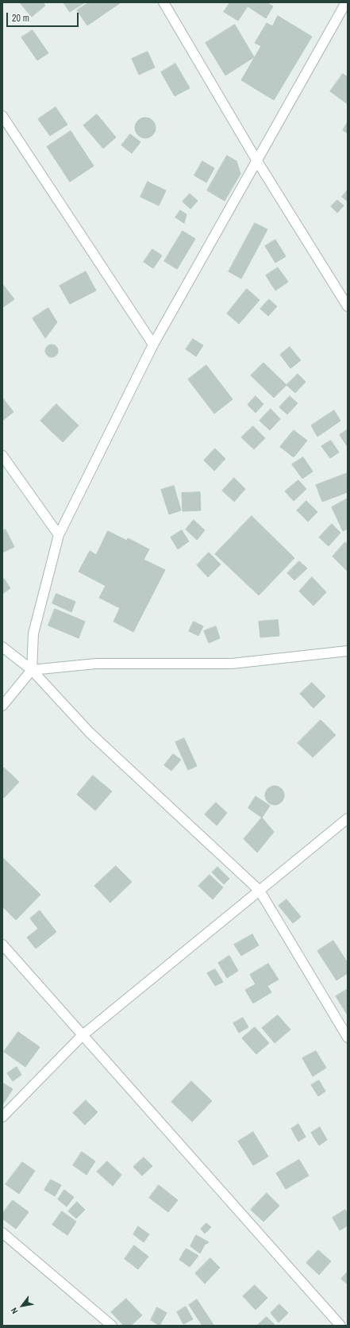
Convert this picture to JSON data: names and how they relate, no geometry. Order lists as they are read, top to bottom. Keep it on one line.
{"scale_bar":"20 m","north":"bottom left"}
